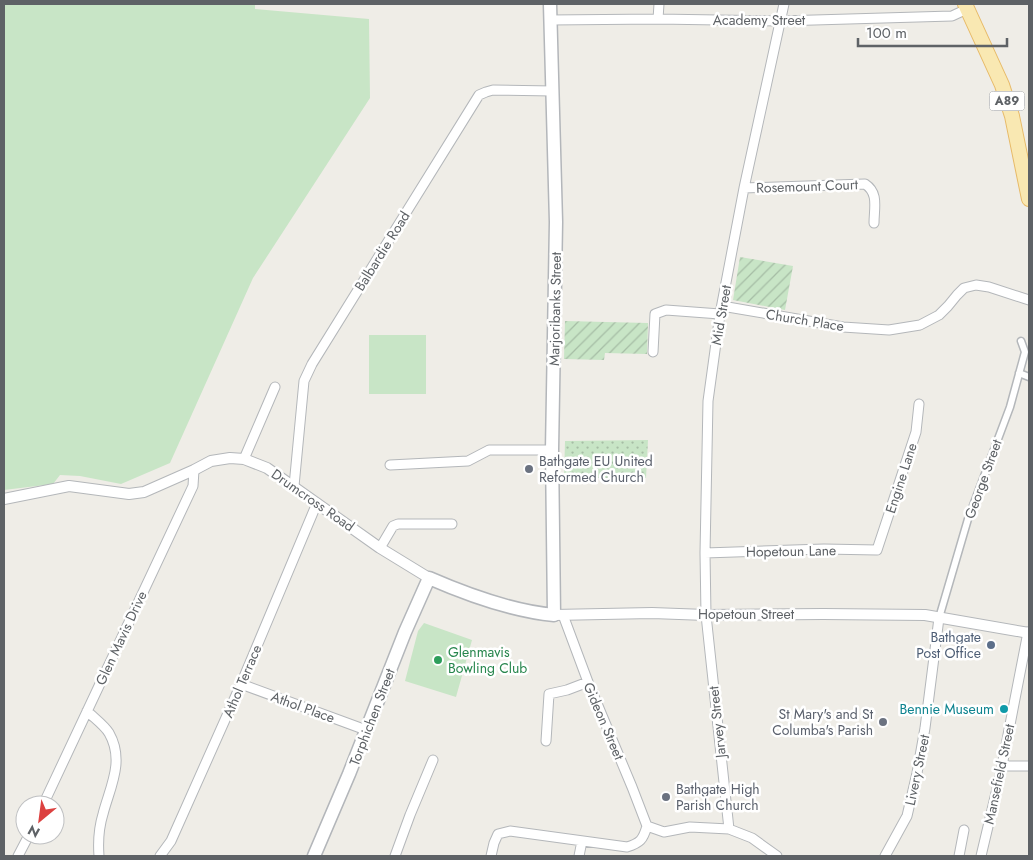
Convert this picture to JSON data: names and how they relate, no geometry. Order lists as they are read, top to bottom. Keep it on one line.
{"streets":{"main road":["A89","Marjoribanks Street","Drumcross Road","Torphichen Street"],"street":["Academy Street","Rosemount Court","Balbardie Road","Mid Street","Church Place","Engine Lane","George Street","Hopetoun Lane","Hopetoun Street","Glen Mavis Drive","Athol Terrace","Athol Place","Gideon Street","Jarvey Street","Livery Street","Mansefield Street"]},"crossings":[["Academy Street","A89"],["Academy Street","Marjoribanks Street"],["Academy Street","Mid Street"],["Rosemount Court","Mid Street"],["Balbardie Road","Marjoribanks Street"],["Balbardie Road","Drumcross Road"],["Marjoribanks Street","Drumcross Road"],["Marjoribanks Street","Hopetoun Street"],["Marjoribanks Street","Gideon Street"],["Mid Street","Church Place"],["Mid Street","Hopetoun Lane"],["Mid Street","Hopetoun Street"],["Mid Street","Jarvey Street"],["Engine Lane","Hopetoun Lane"],["George Street","Hopetoun Street"],["George Street","Livery Street"],["Drumcross Road","Hopetoun Street"],["Drumcross Road","Glen Mavis Drive"],["Drumcross Road","Athol Terrace"],["Drumcross Road","Torphichen Street"],["Drumcross Road","Gideon Street"],["Hopetoun Street","Gideon Street"],["Hopetoun Street","Jarvey Street"],["Hopetoun Street","Livery Street"],["Hopetoun Street","Mansefield Street"],["Athol Terrace","Athol Place"],["Athol Place","Torphichen Street"]],"places":["Bathgate EU United Reformed Church","Bathgate Post Office","Glenmavis Bowling Club","Bennie Museum","St Mary's and St Columba's Parish","Bathgate High Parish Church"],"scale_bar":"100 m","north":"bottom left"}
